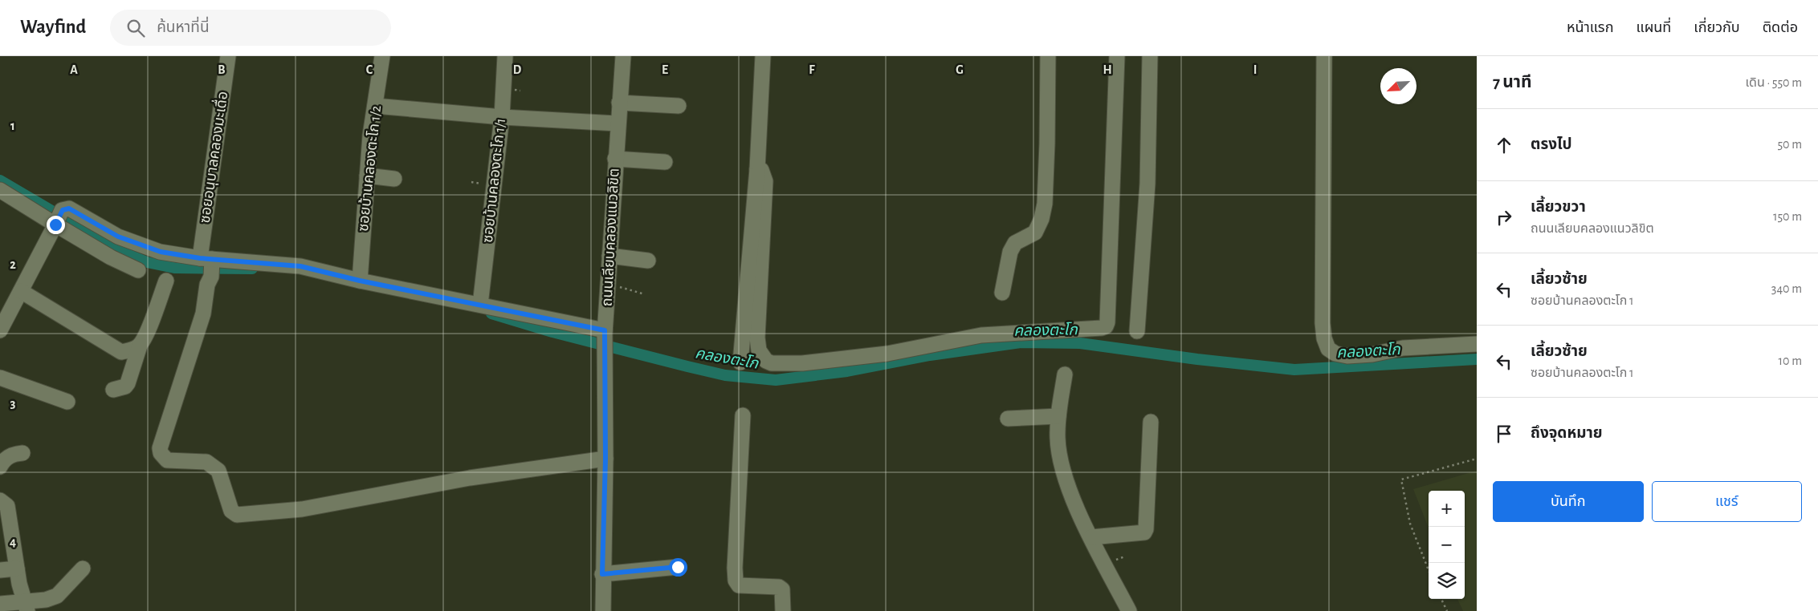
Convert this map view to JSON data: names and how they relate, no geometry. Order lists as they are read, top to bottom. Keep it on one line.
{"streets":{"street":["ซอยอนุบาลคลองมะเดื่อ","ซอยบ้านคลองตะโก 1/2","ซอยบ้านคลองตะโก 1/1","ถนนเลียบคลองแนวลิขิต"]},"crossings":[["ซอยอนุบาลคลองมะเดื่อ","ถนนเลียบคลองแนวลิขิต"]],"water":["คลองตะโก"],"north":"bottom left","page":{"header":"Wayfind","search":"ค้นหาที่นี่","nav":["หน้าแรก","แผนที่","เกี่ยวกับ","ติดต่อ"],"heading":["7 นาที","เดิน · 550 m"],"list":[["ตรงไป","50 m"],["เลี้ยวขวา","ถนนเลียบคลองแนวลิขิต","150 m"],["เลี้ยวซ้าย","ซอยบ้านคลองตะโก 1","340 m"],["เลี้ยวซ้าย","ซอยบ้านคลองตะโก 1","10 m"],"ถึงจุดหมาย"],"buttons":["บันทึก","แชร์"],"map_buttons":["+","−"]},"grid":{"columns":["A","B","C","D","E","F","G","H","I"],"rows":["1","2","3","4"]}}
